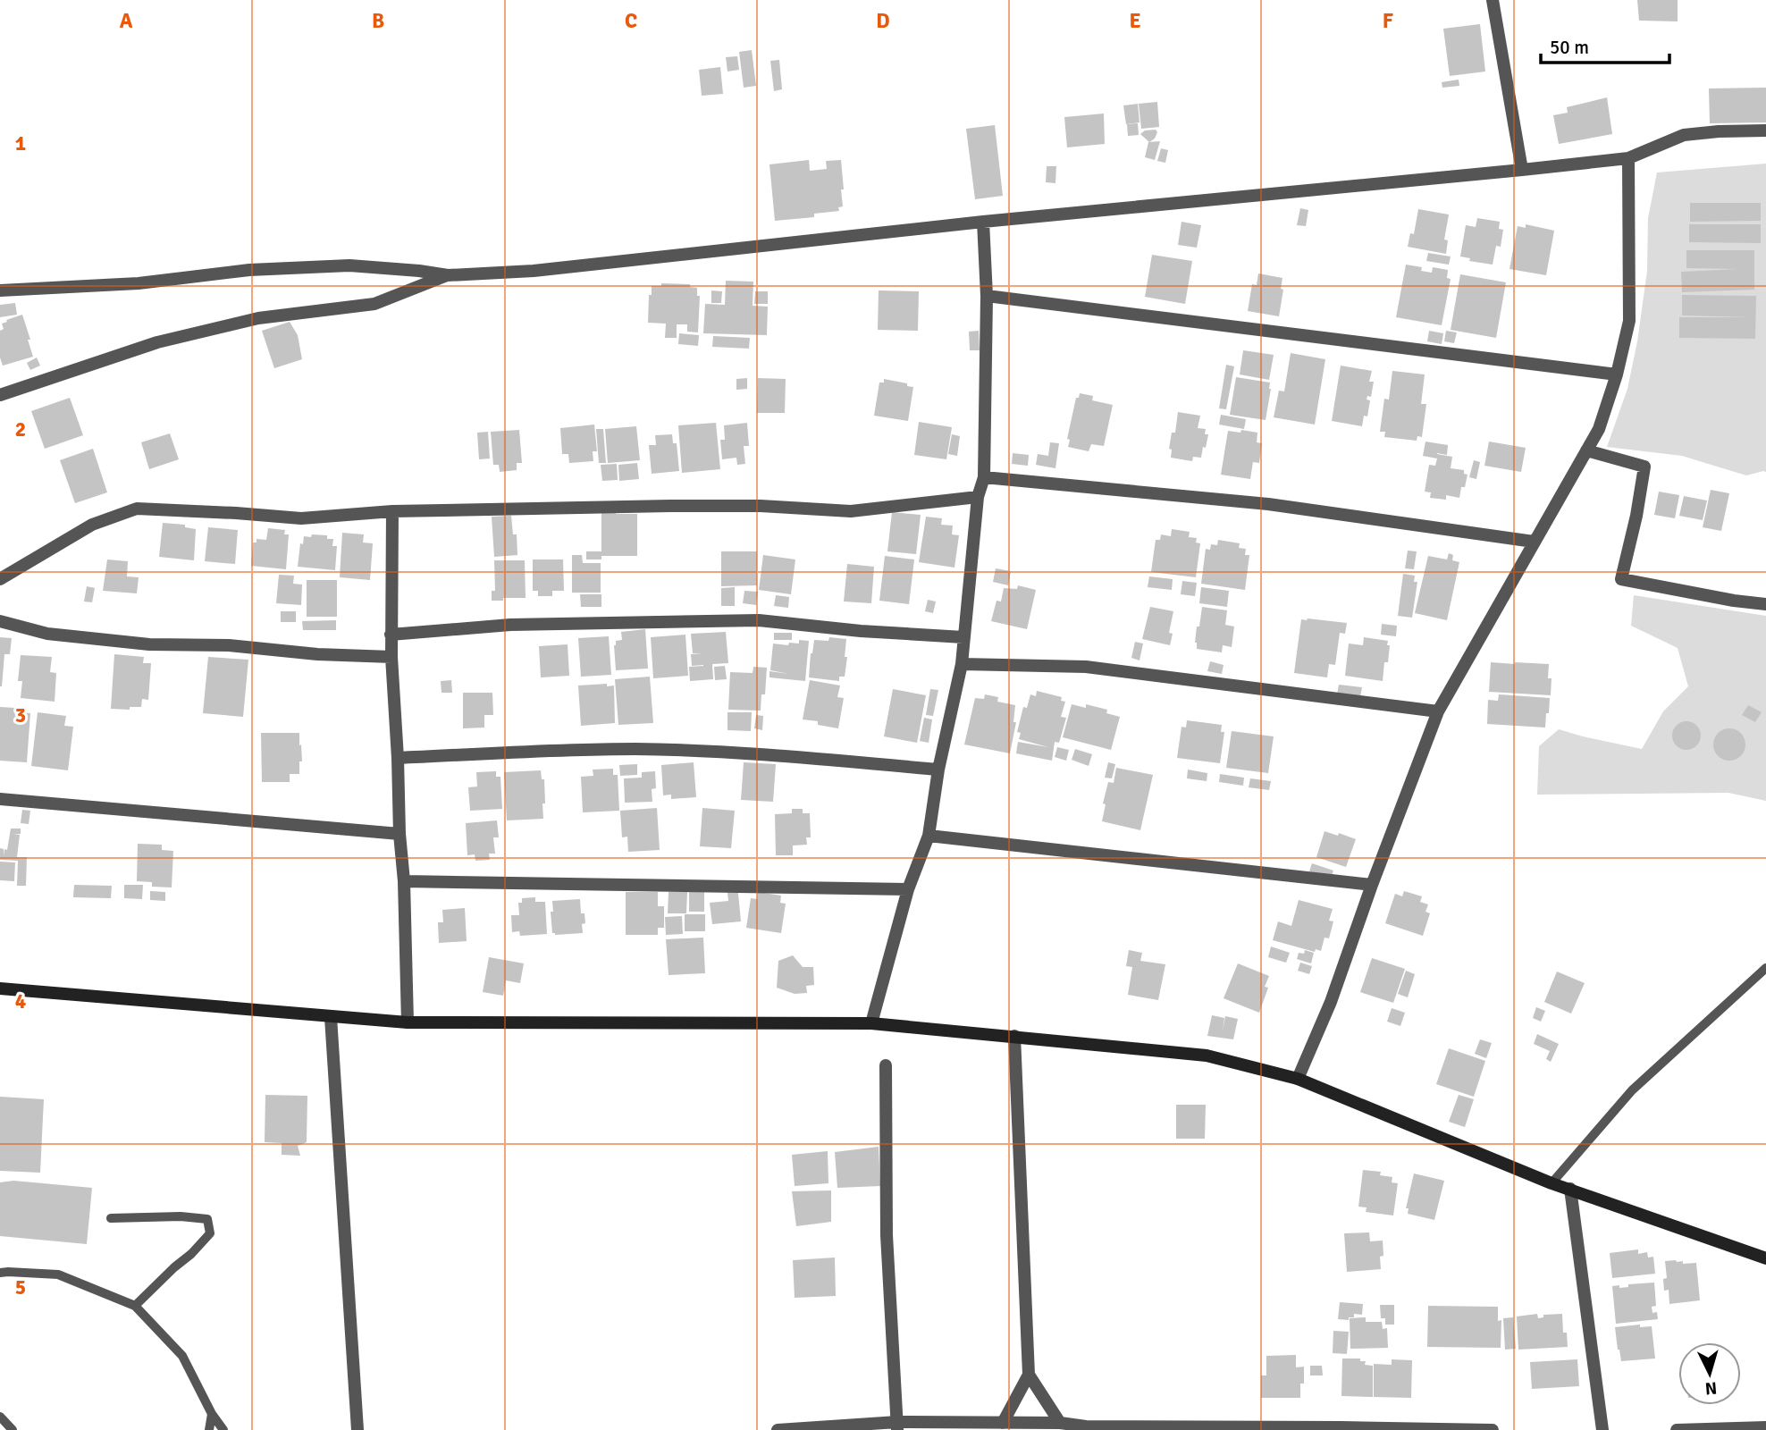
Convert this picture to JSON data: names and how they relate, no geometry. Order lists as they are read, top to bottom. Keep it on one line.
{"scale_bar":"50 m","north":"bottom","grid":{"columns":["A","B","C","D","E","F"],"rows":["1","2","3","4","5"]}}
